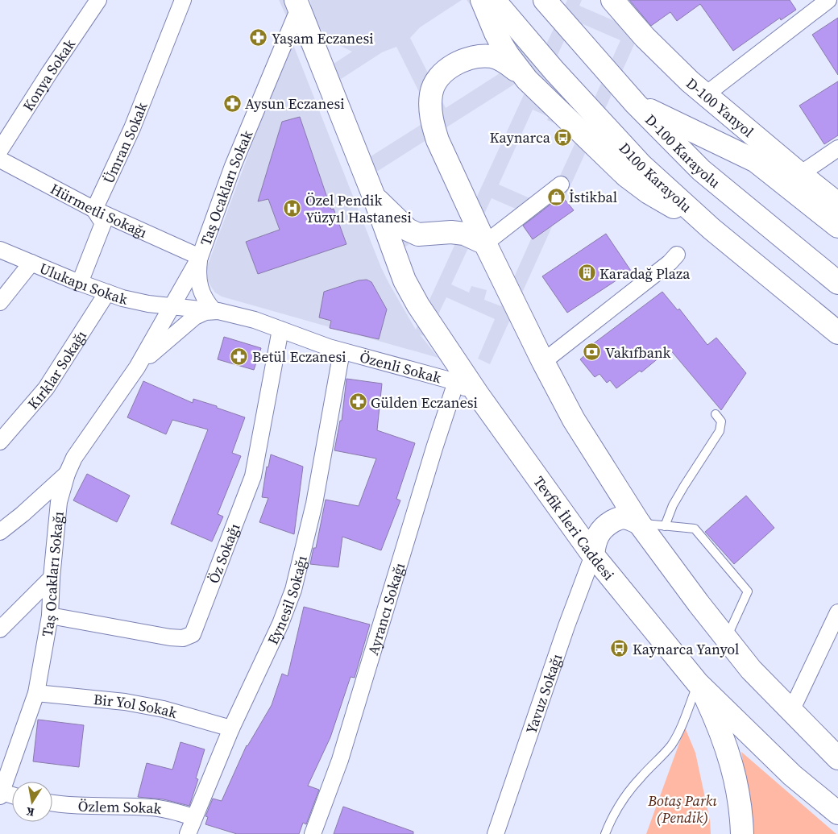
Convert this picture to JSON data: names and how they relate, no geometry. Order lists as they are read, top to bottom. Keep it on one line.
{"streets":{"main road":["D-100 Yanyol","D-100 Karayolu","D100 Karayolu","Tevfik İleri Caddesi"],"street":["Konya Sokak","Ümran Sokak","Taş Ocakları Sokak","Hürmetli Sokağı","Ulukapı Sokak","Özenli Sokak","Kırklar Sokağı","Öz Sokağı","Taş Ocakları Sokağı","Eynesil Sokağı","Ayrancı Sokağı","Yavuz Sokağı","Bir Yol Sokak","Özlem Sokak"]},"crossings":[["Ümran Sokak","Hürmetli Sokağı"],["Taş Ocakları Sokak","Hürmetli Sokağı"],["Taş Ocakları Sokak","Tevfik İleri Caddesi"],["Ulukapı Sokak","Özenli Sokak"],["Ulukapı Sokak","Kırklar Sokağı"],["Özenli Sokak","Tevfik İleri Caddesi"],["Özenli Sokak","Öz Sokağı"],["Özenli Sokak","Eynesil Sokağı"],["Özenli Sokak","Ayrancı Sokağı"],["Tevfik İleri Caddesi","Yavuz Sokağı"],["Öz Sokağı","Taş Ocakları Sokağı"],["Taş Ocakları Sokağı","Bir Yol Sokak"],["Eynesil Sokağı","Bir Yol Sokak"],["Eynesil Sokağı","Özlem Sokak"]],"parks":["Botaş Parkı (Pendik)"],"places":{"pharmacy":["Yaşam Eczanesi","Aysun Eczanesi","Betül Eczanesi","Gülden Eczanesi"],"bus stop":["Kaynarca","Kaynarca Yanyol"],"shop":["İstikbal"],"hospital":["Özel Pendik Yüzyıl Hastanesi"],"building":["Karadağ Plaza"],"bank":["Vakıfbank"]},"north":"bottom"}
